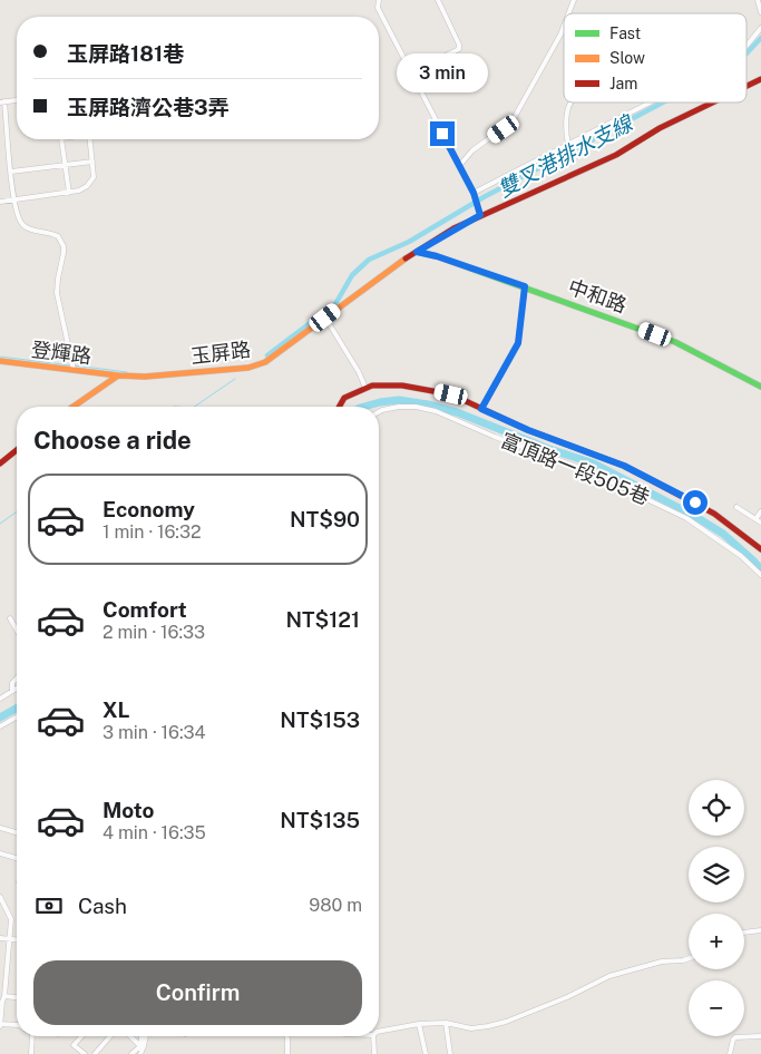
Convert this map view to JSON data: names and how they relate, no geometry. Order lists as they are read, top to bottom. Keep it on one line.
{"streets":{"street":["中和路","登輝路","玉屏路","富頂路一段505巷"]},"crossings":[["中和路","玉屏路"],["登輝路","玉屏路"]],"water":["雙叉港排水支線"],"legend":["Fast","Slow","Jam"],"page":{"banner":["玉屏路181巷","玉屏路濟公巷3弄"],"bubble":"3 min","heading":"Choose a ride","list":[{"name":"Economy","note":"1 min · 16:32","value":"NT$90"},{"name":"Comfort","note":"2 min · 16:33","value":"NT$121"},{"name":"XL","note":"3 min · 16:34","value":"NT$153"},{"name":"Moto","note":"4 min · 16:35","value":"NT$135"}],"map_buttons":["+","−"],"pay":["Cash","980 m"],"buttons":"Confirm"}}
